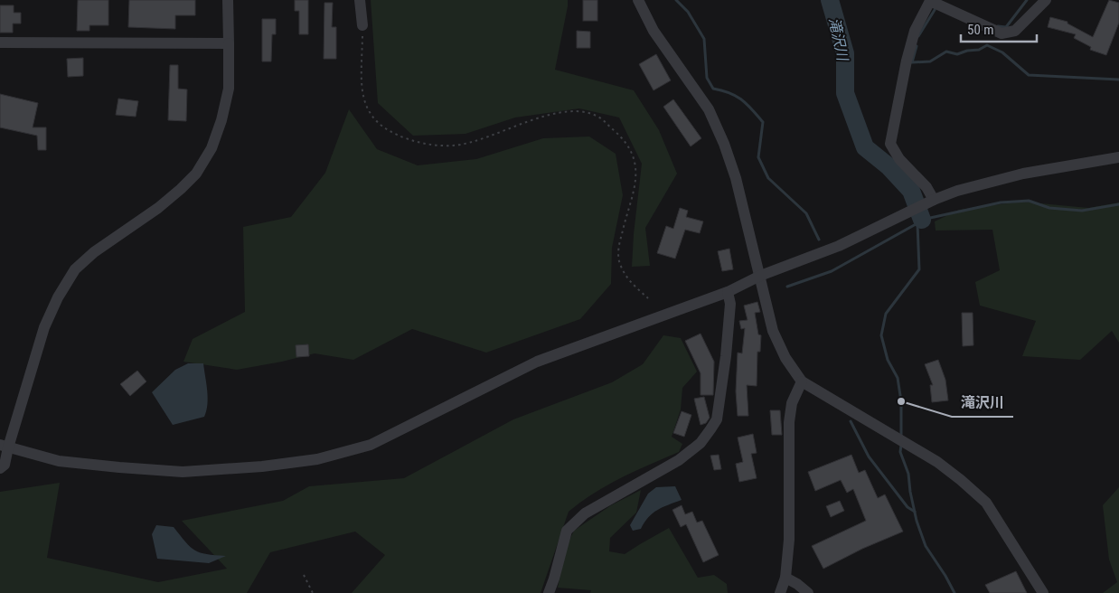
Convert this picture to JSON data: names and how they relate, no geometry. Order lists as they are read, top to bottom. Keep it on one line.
{"water":["滝沢川"],"places":["滝沢川"],"scale_bar":"50 m"}
